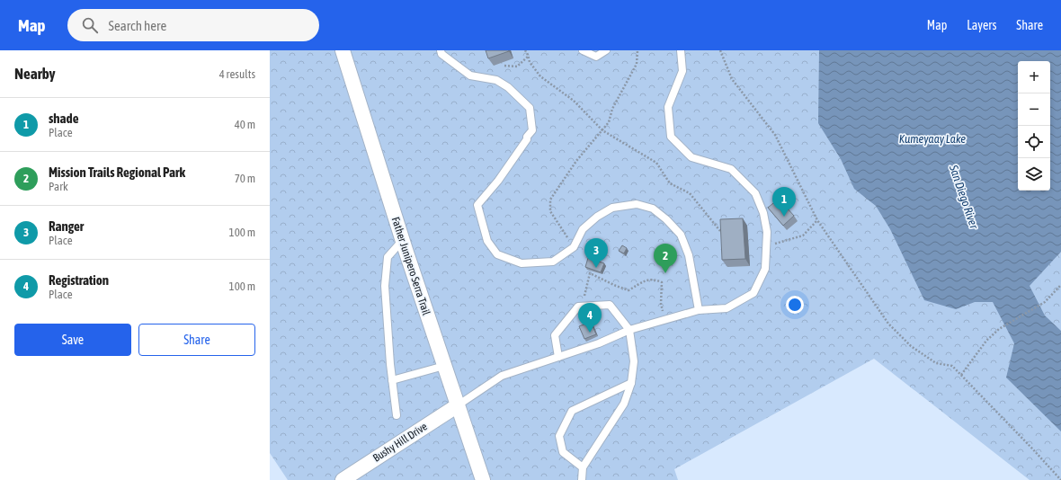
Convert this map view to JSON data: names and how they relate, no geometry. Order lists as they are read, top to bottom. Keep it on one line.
{"streets":{"street":["Father Junipero Serra Trail","Bushy Hill Drive"]},"crossings":[["Father Junipero Serra Trail","Bushy Hill Drive"]],"water":["Kumeyaay Lake","San Diego River"],"page":{"header":"Map","search":"Search here","nav":["Map","Layers","Share"],"heading":["Nearby","4 results"],"map_buttons":["+","−"],"list":[{"mark":"1","name":"shade","note":"Place","value":"40 m"},{"mark":"2","name":"Mission Trails Regional Park","note":"Park","value":"70 m"},{"mark":"3","name":"Ranger","note":"Place","value":"100 m"},{"mark":"4","name":"Registration","note":"Place","value":"100 m"}],"pins":["1","3","2","4"],"buttons":["Save","Share"]}}
